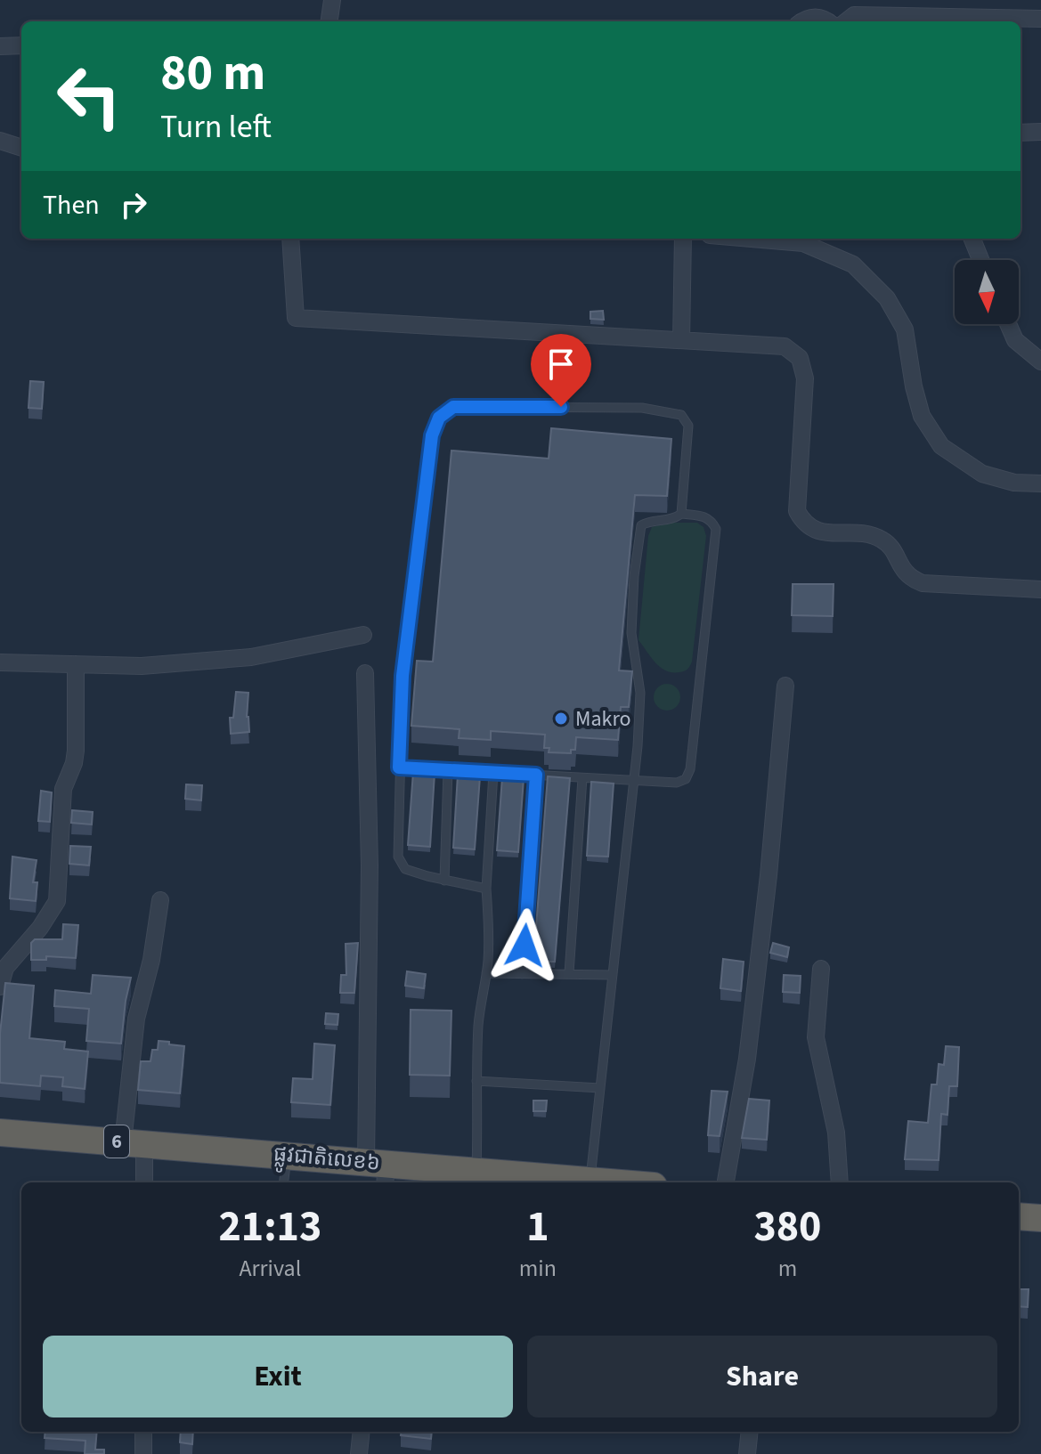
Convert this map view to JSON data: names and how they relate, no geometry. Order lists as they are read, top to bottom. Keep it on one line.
{"streets":{"highway":["6","ផ្លូវជាតិលេខ៦"]},"places":["Makro"],"north":"bottom","page":{"turn":["80 m","Turn left"],"then":"Then","eta":["21:13","Arrival","1","min","380","m"],"buttons":["Exit","Share"]}}
